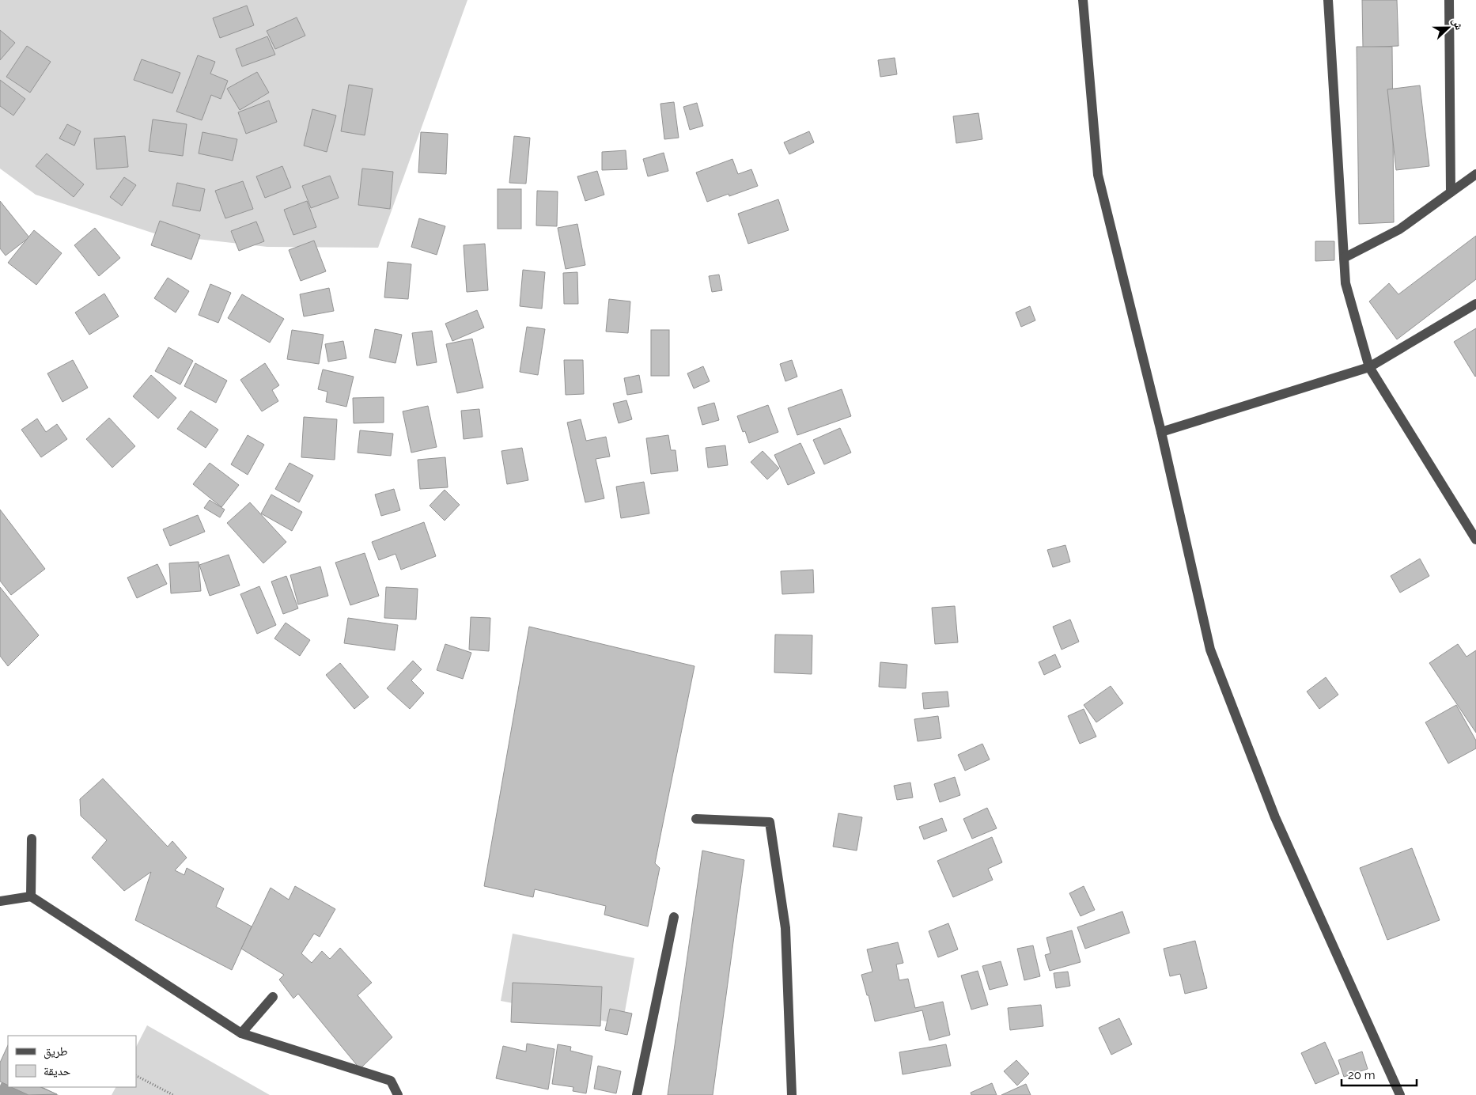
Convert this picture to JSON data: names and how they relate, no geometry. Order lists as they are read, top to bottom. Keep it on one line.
{"legend":["طريق","حديقة"],"scale_bar":"20 m","north":"right"}
